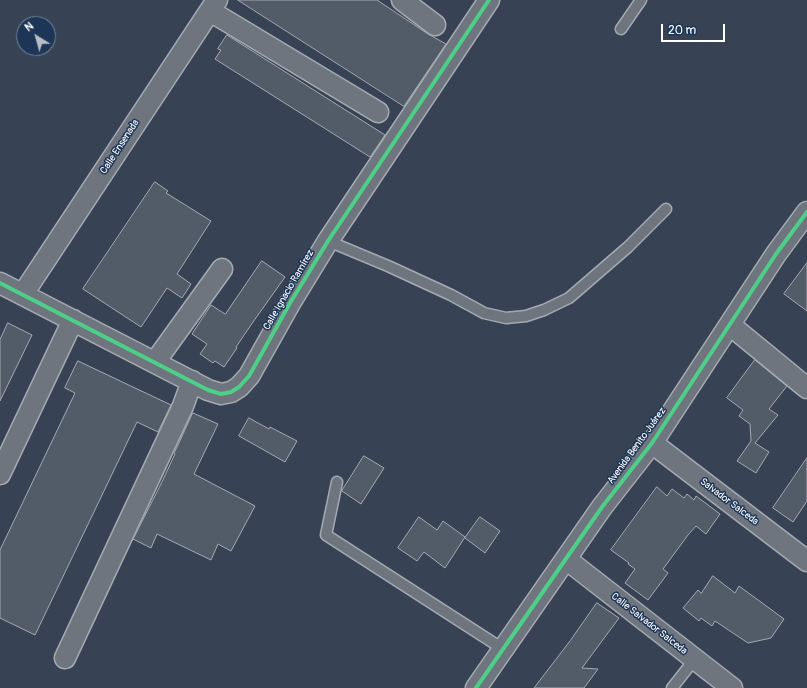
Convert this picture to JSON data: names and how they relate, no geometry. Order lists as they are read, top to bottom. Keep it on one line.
{"streets":{"street":["Calle Ensenada","Calle Ignacio Ramírez","Avenida Benito Juárez","Salvador Salceda","Calle Salvador Salceda"]},"crossings":[["Calle Ensenada","Calle Ignacio Ramírez"],["Avenida Benito Juárez","Salvador Salceda"],["Avenida Benito Juárez","Calle Salvador Salceda"]],"scale_bar":"20 m","north":"top left"}
